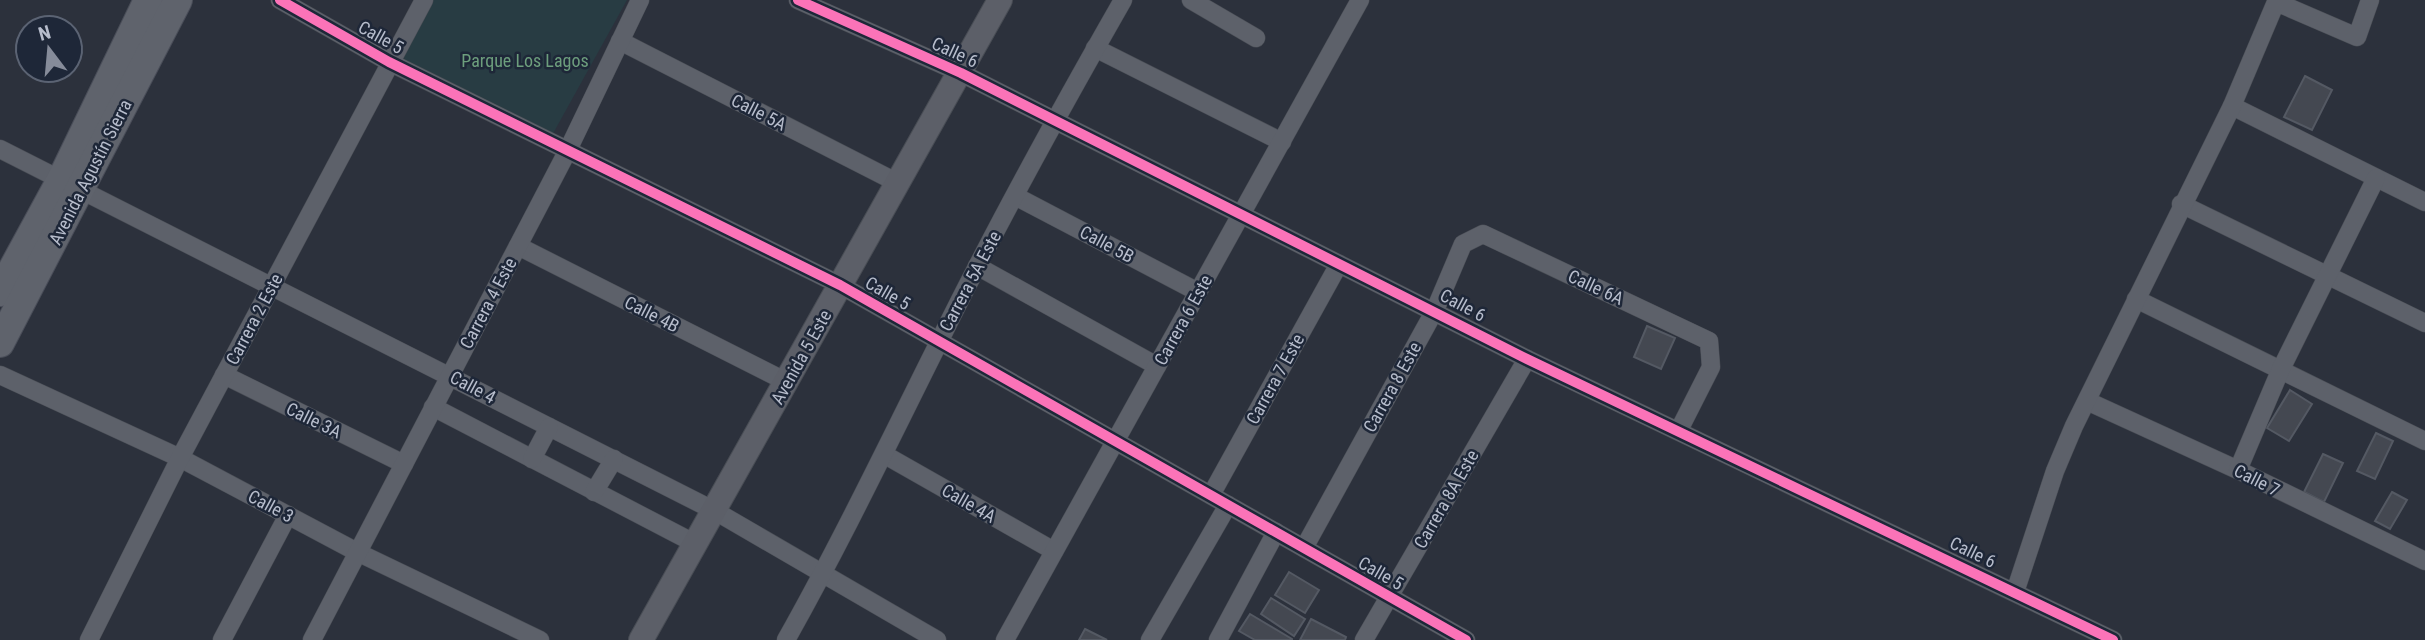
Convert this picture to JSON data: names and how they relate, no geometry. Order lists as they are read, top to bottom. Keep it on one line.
{"streets":{"main road":["Avenida Agustín Sierra","Avenida 5 Este"],"street":["Calle 5","Calle 6","Calle 5A","Calle 5B","Carrera 5A Este","Calle 6A","Carrera 4 Este","Calle 4B","Carrera 2 Este","Carrera 6 Este","Carrera 7 Este","Calle 4","Carrera 8 Este","Calle 3A","Calle 7","Carrera 8A Este","Calle 4A","Calle 3"]},"crossings":[["Calle 5","Carrera 5A Este"],["Calle 5","Carrera 4 Este"],["Calle 5","Carrera 2 Este"],["Calle 5","Carrera 6 Este"],["Calle 5","Avenida 5 Este"],["Calle 5","Carrera 7 Este"],["Calle 5","Carrera 8 Este"],["Calle 5","Carrera 8A Este"],["Calle 6","Carrera 5A Este"],["Calle 6","Calle 6A"],["Calle 6","Carrera 6 Este"],["Calle 6","Avenida 5 Este"],["Calle 6","Carrera 7 Este"],["Calle 6","Carrera 8 Este"],["Calle 6","Carrera 8A Este"],["Calle 5A","Carrera 4 Este"],["Calle 5A","Avenida 5 Este"],["Avenida Agustín Sierra","Calle 4"],["Calle 5B","Carrera 5A Este"],["Calle 5B","Carrera 6 Este"],["Carrera 5A Este","Calle 4"],["Carrera 5A Este","Calle 4A"],["Calle 6A","Carrera 8 Este"],["Carrera 4 Este","Calle 4B"],["Carrera 4 Este","Calle 4"],["Carrera 4 Este","Calle 3A"],["Carrera 4 Este","Calle 3"],["Calle 4B","Avenida 5 Este"],["Carrera 2 Este","Calle 4"],["Carrera 2 Este","Calle 3A"],["Carrera 2 Este","Calle 3"],["Carrera 6 Este","Calle 4A"],["Avenida 5 Este","Calle 4"]],"parks":["Parque Los Lagos"],"north":"top"}
